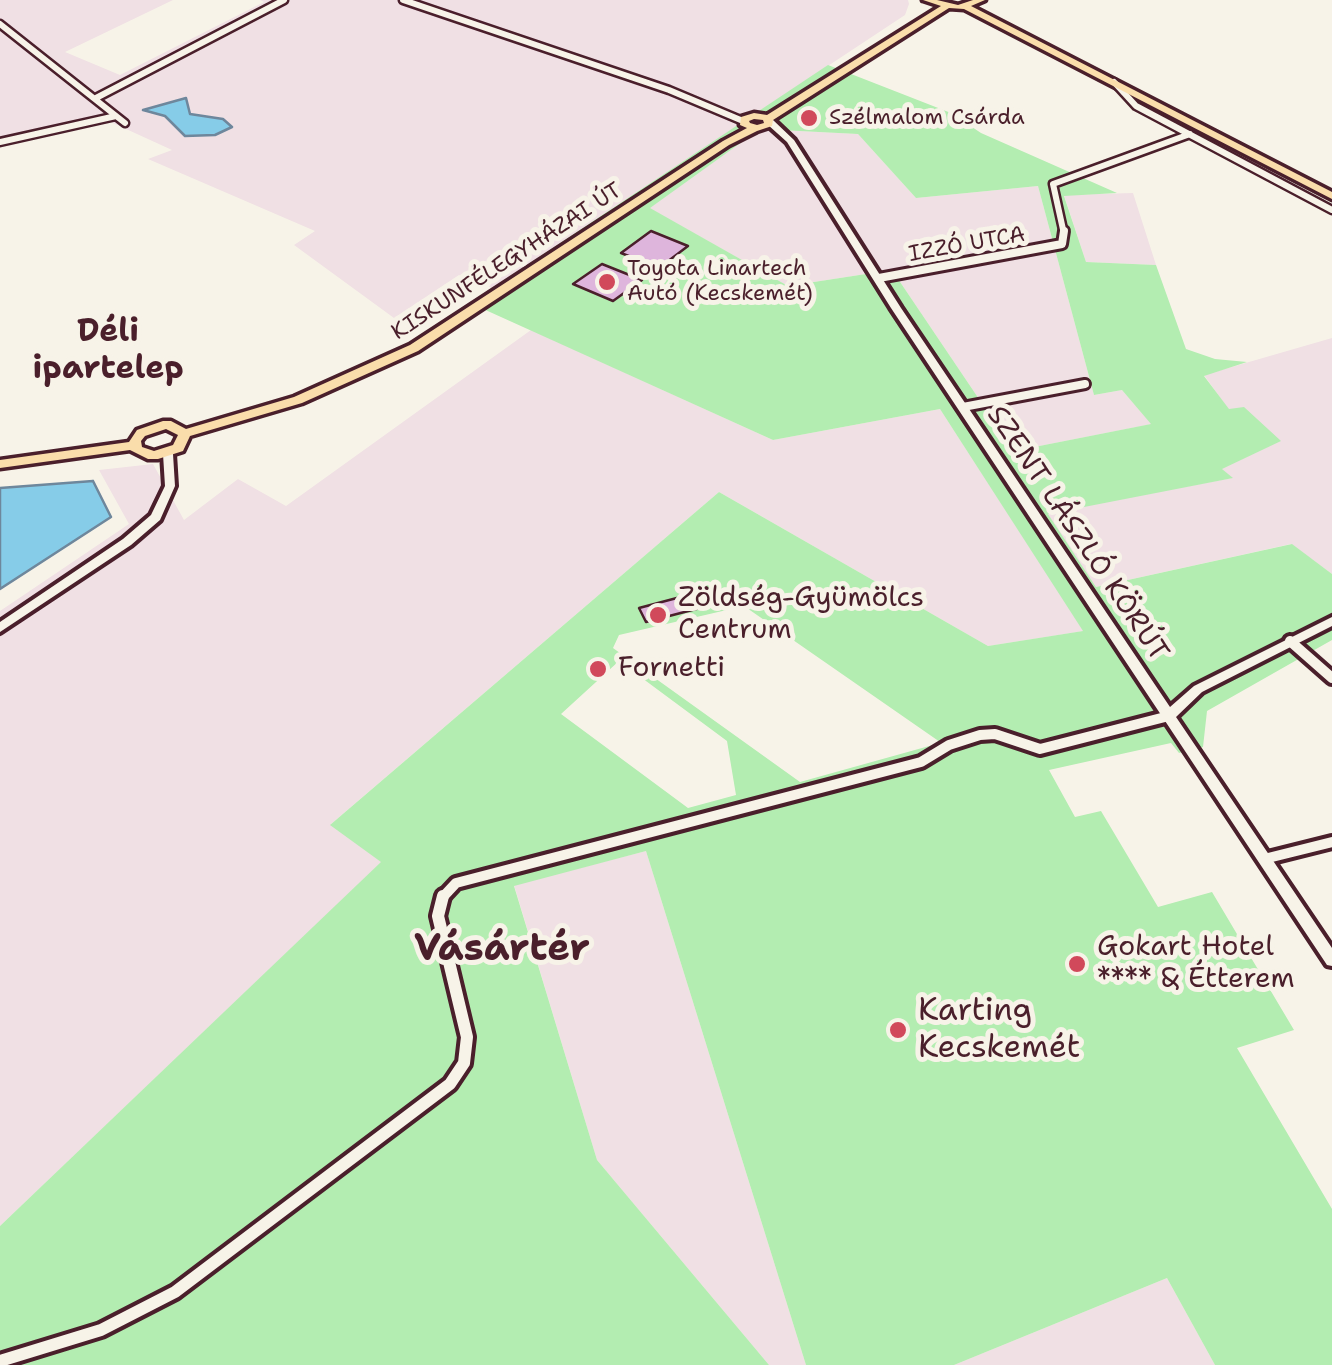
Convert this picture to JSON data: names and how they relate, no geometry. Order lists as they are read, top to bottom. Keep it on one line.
{"streets":{"main road":["KISKUNFÉLEGYHÁZAI ÚT"],"street":["IZZÓ UTCA","SZENT LÁSZLÓ KÖRÚT"]},"crossings":[["IZZÓ UTCA","SZENT LÁSZLÓ KÖRÚT"],["KISKUNFÉLEGYHÁZAI ÚT","SZENT LÁSZLÓ KÖRÚT"]],"districts":["Déli ipartelep","Vásártér"],"places":["Szélmalom Csárda","Toyota Linartech Autó (Kecskemét)","Zöldség-Gyümölcs Centrum","Fornetti","Gokart Hotel **** & Étterem","Karting Kecskemét"]}
